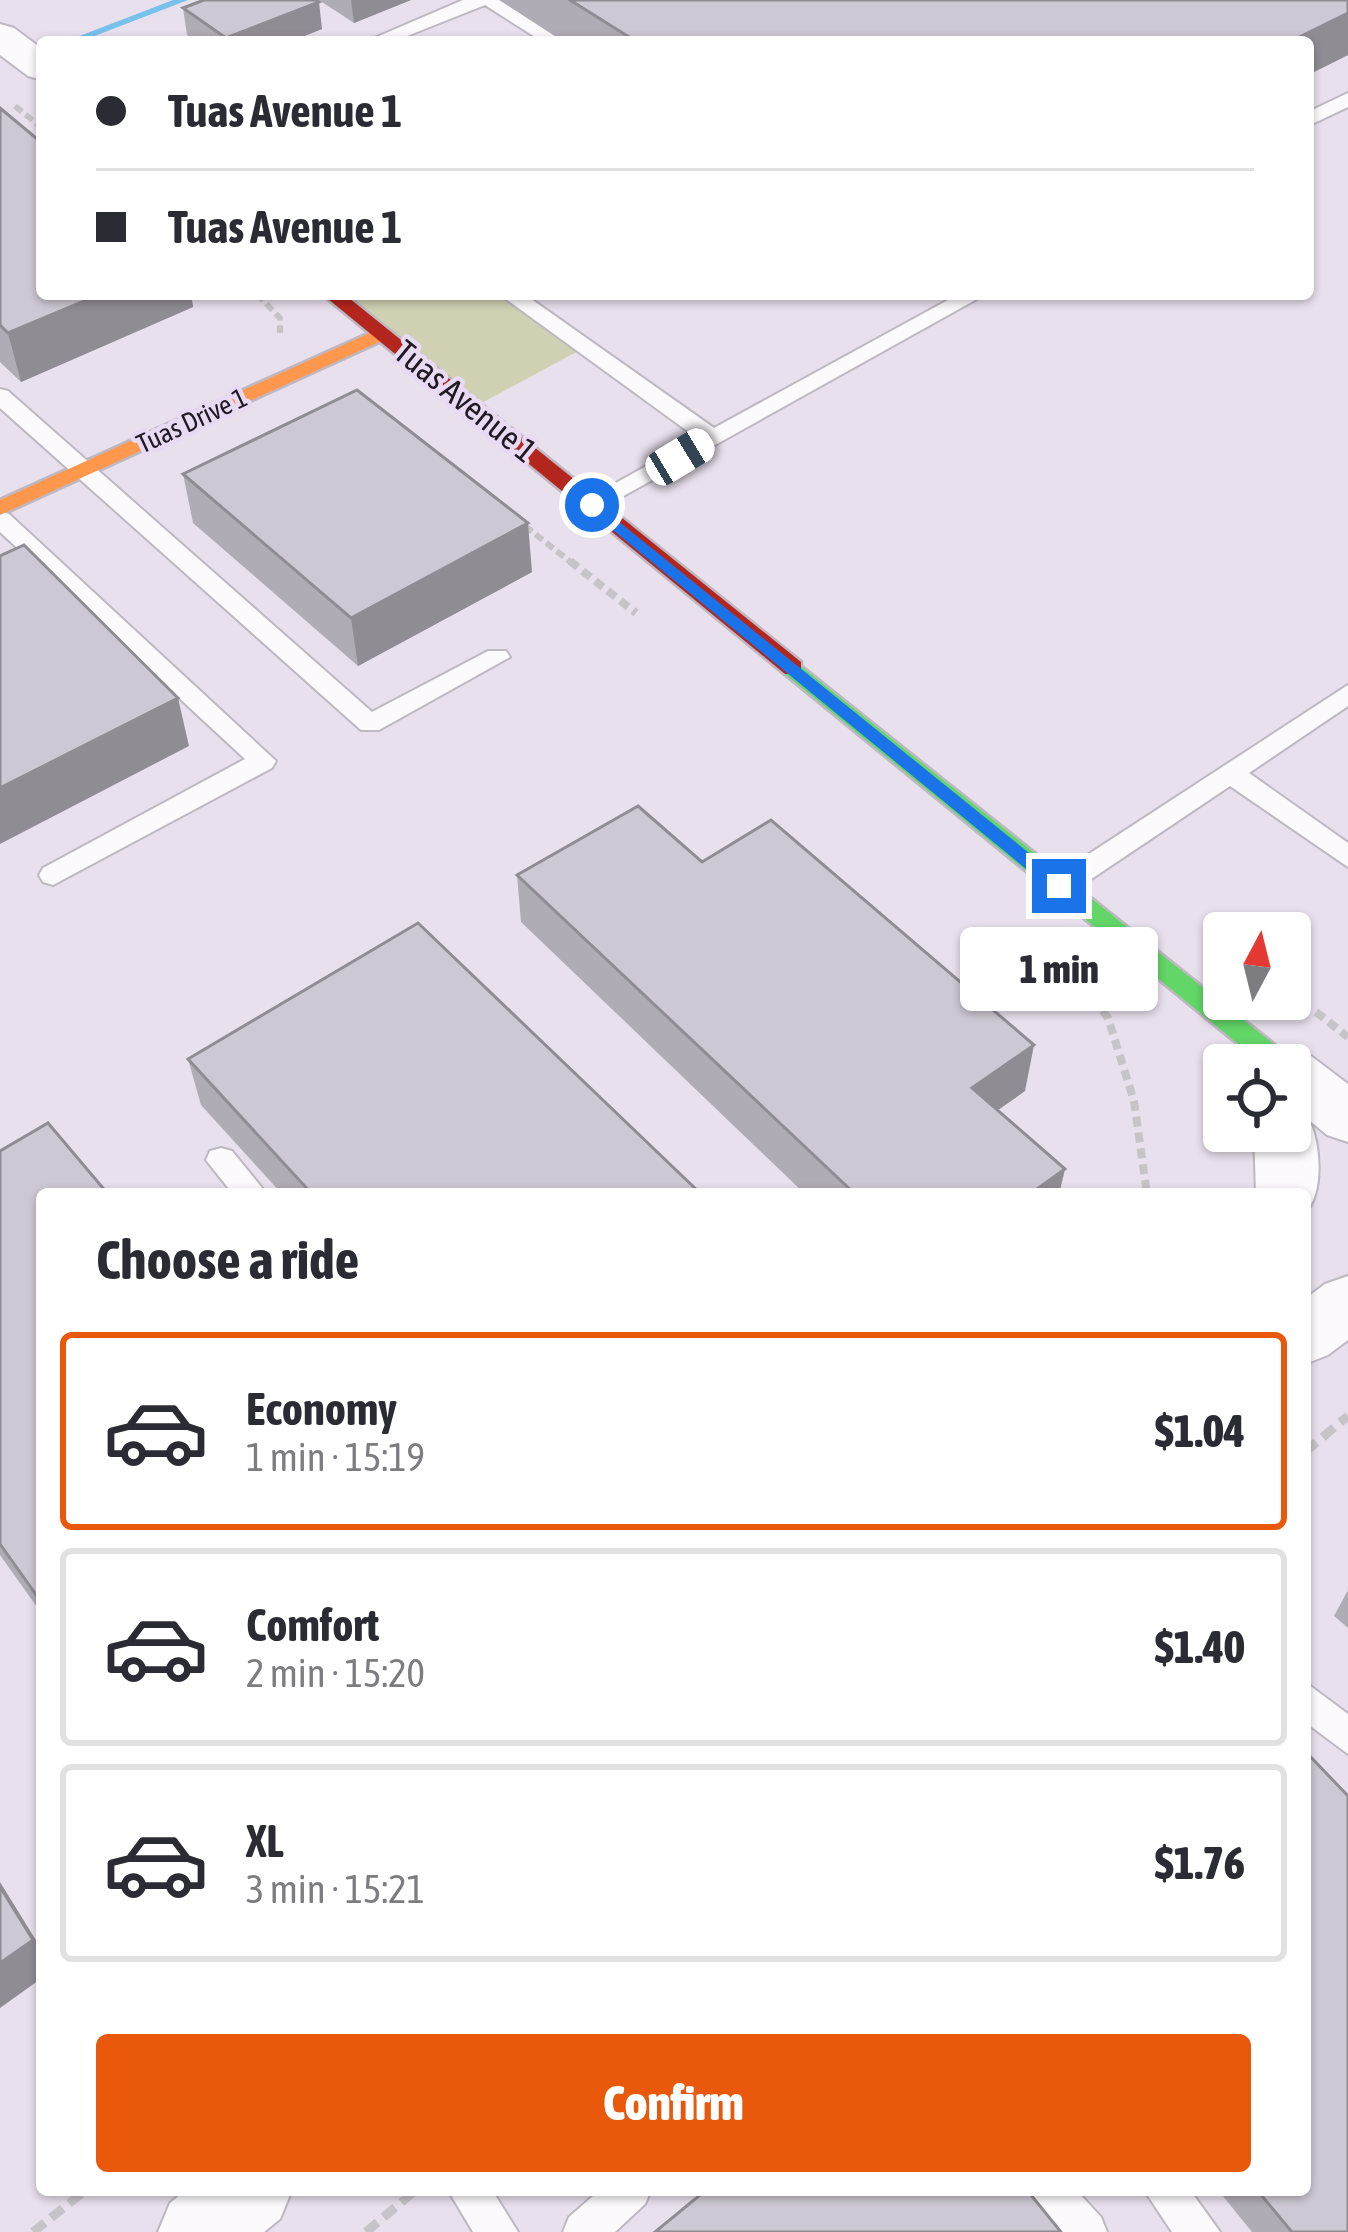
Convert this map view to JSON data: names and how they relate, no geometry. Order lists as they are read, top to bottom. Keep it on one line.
{"streets":{"street":["Tuas Avenue 1","Tuas Drive 1"]},"crossings":[["Tuas Avenue 1","Tuas Drive 1"]],"north":"top","page":{"banner":["Tuas Avenue 1","Tuas Avenue 1"],"bubble":"1 min","heading":"Choose a ride","list":[{"name":"Economy","note":"1 min · 15:19","value":"$1.04"},{"name":"Comfort","note":"2 min · 15:20","value":"$1.40"},{"name":"XL","note":"3 min · 15:21","value":"$1.76"}],"buttons":"Confirm"}}
